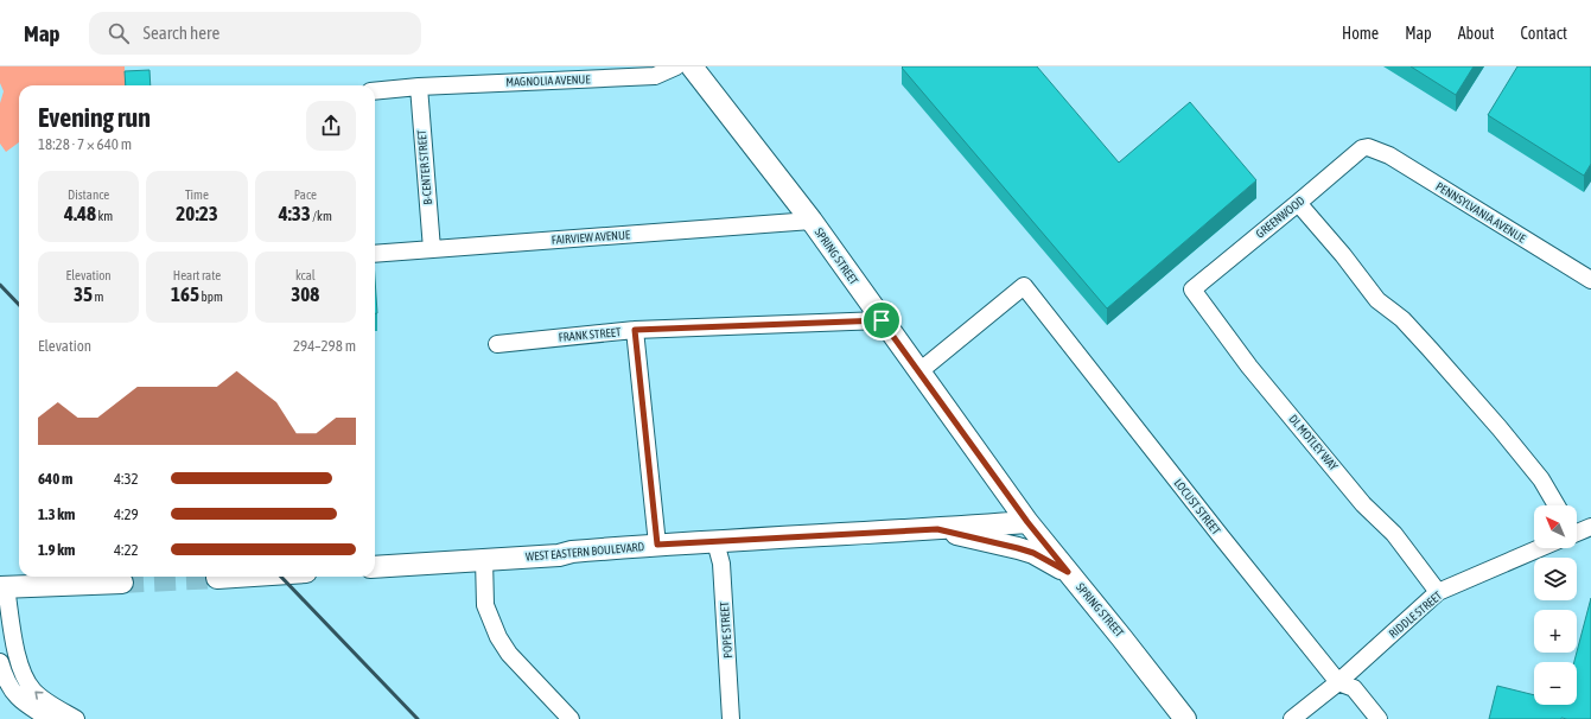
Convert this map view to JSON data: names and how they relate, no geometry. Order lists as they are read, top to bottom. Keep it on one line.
{"streets":{"main road":["SPRING STREET","WEST EASTERN BOULEVARD"],"street":["MAGNOLIA AVENUE","B-CENTER STREET","PENNSYLVANIA AVENUE","GREENWOOD","FAIRVIEW AVENUE","FRANK STREET","DL MOTLEY WAY","LOCUST STREET","RIDDLE STREET","POPE STREET"]},"crossings":[["MAGNOLIA AVENUE","B-CENTER STREET"],["B-CENTER STREET","FAIRVIEW AVENUE"],["PENNSYLVANIA AVENUE","GREENWOOD"],["GREENWOOD","DL MOTLEY WAY"],["FAIRVIEW AVENUE","SPRING STREET"],["SPRING STREET","FRANK STREET"],["SPRING STREET","LOCUST STREET"],["SPRING STREET","WEST EASTERN BOULEVARD"],["DL MOTLEY WAY","RIDDLE STREET"],["LOCUST STREET","RIDDLE STREET"],["WEST EASTERN BOULEVARD","POPE STREET"]],"north":"top left","page":{"header":"Map","search":"Search here","nav":["Home","Map","About","Contact"],"heading":["Evening run","18:28 · 7 × 640 m"],"stats":[["Distance","4.48 km"],["Time","20:23"],["Pace","4:33 /km"],["Elevation","35 m"],["Heart rate","165 bpm"],["kcal","308"]],"chart":["Elevation","294–298 m"],"list":[{"name":"640 m","note":"4:32"},{"name":"1.3 km","note":"4:29"},{"name":"1.9 km","note":"4:22"}],"map_buttons":["+","−"]}}
